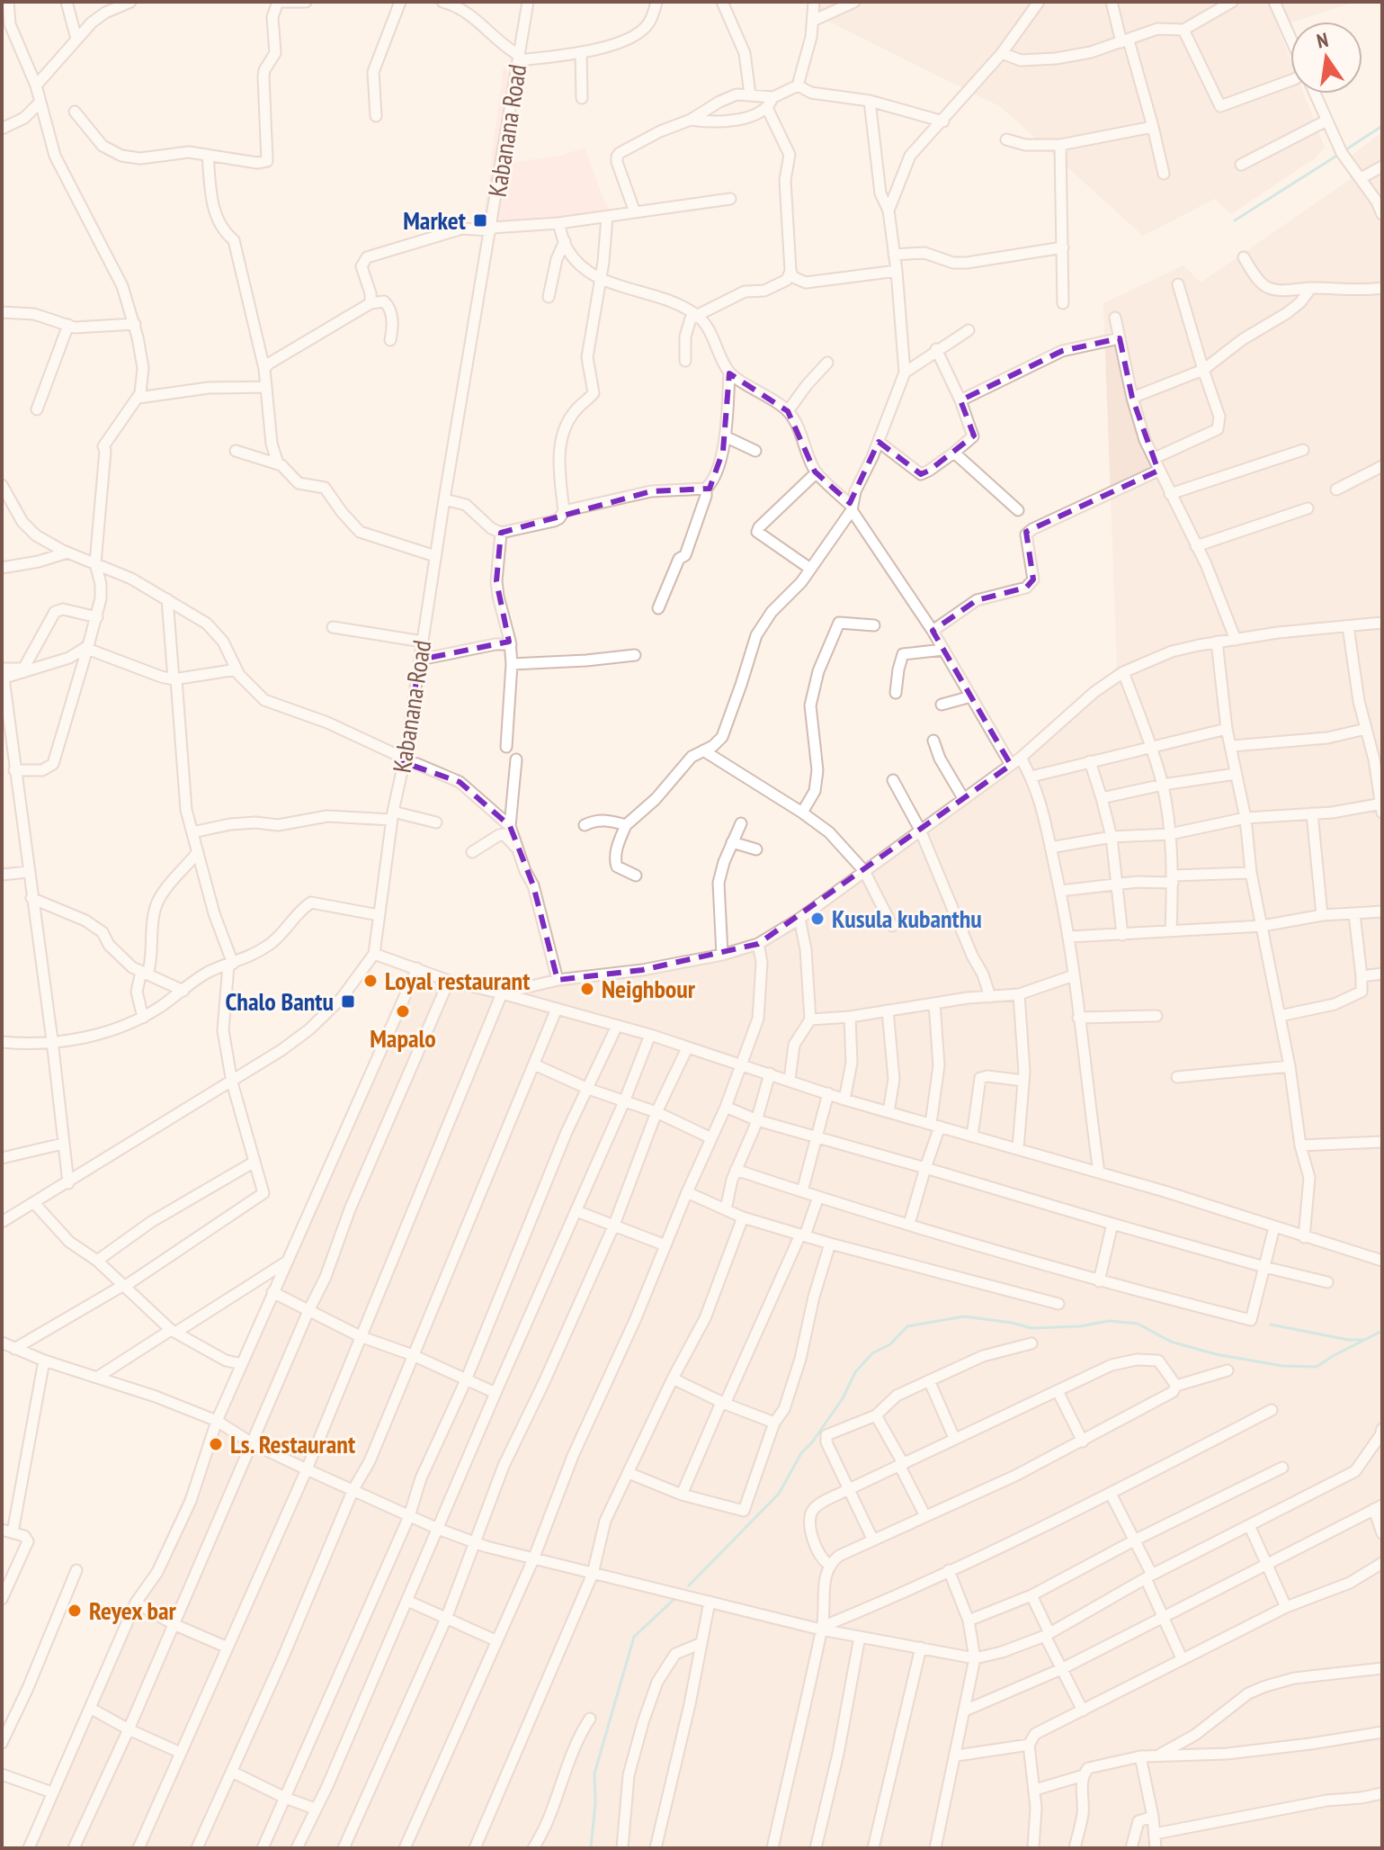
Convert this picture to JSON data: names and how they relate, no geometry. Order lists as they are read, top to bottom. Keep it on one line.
{"streets":{"street":["Kabanana Road"]},"places":{"transit":["Market","Chalo Bantu"],"other":["Kusula kubanthu","Loyal restaurant","Neighbour","Mapalo","Ls. Restaurant","Reyex bar"]},"north":"top"}
